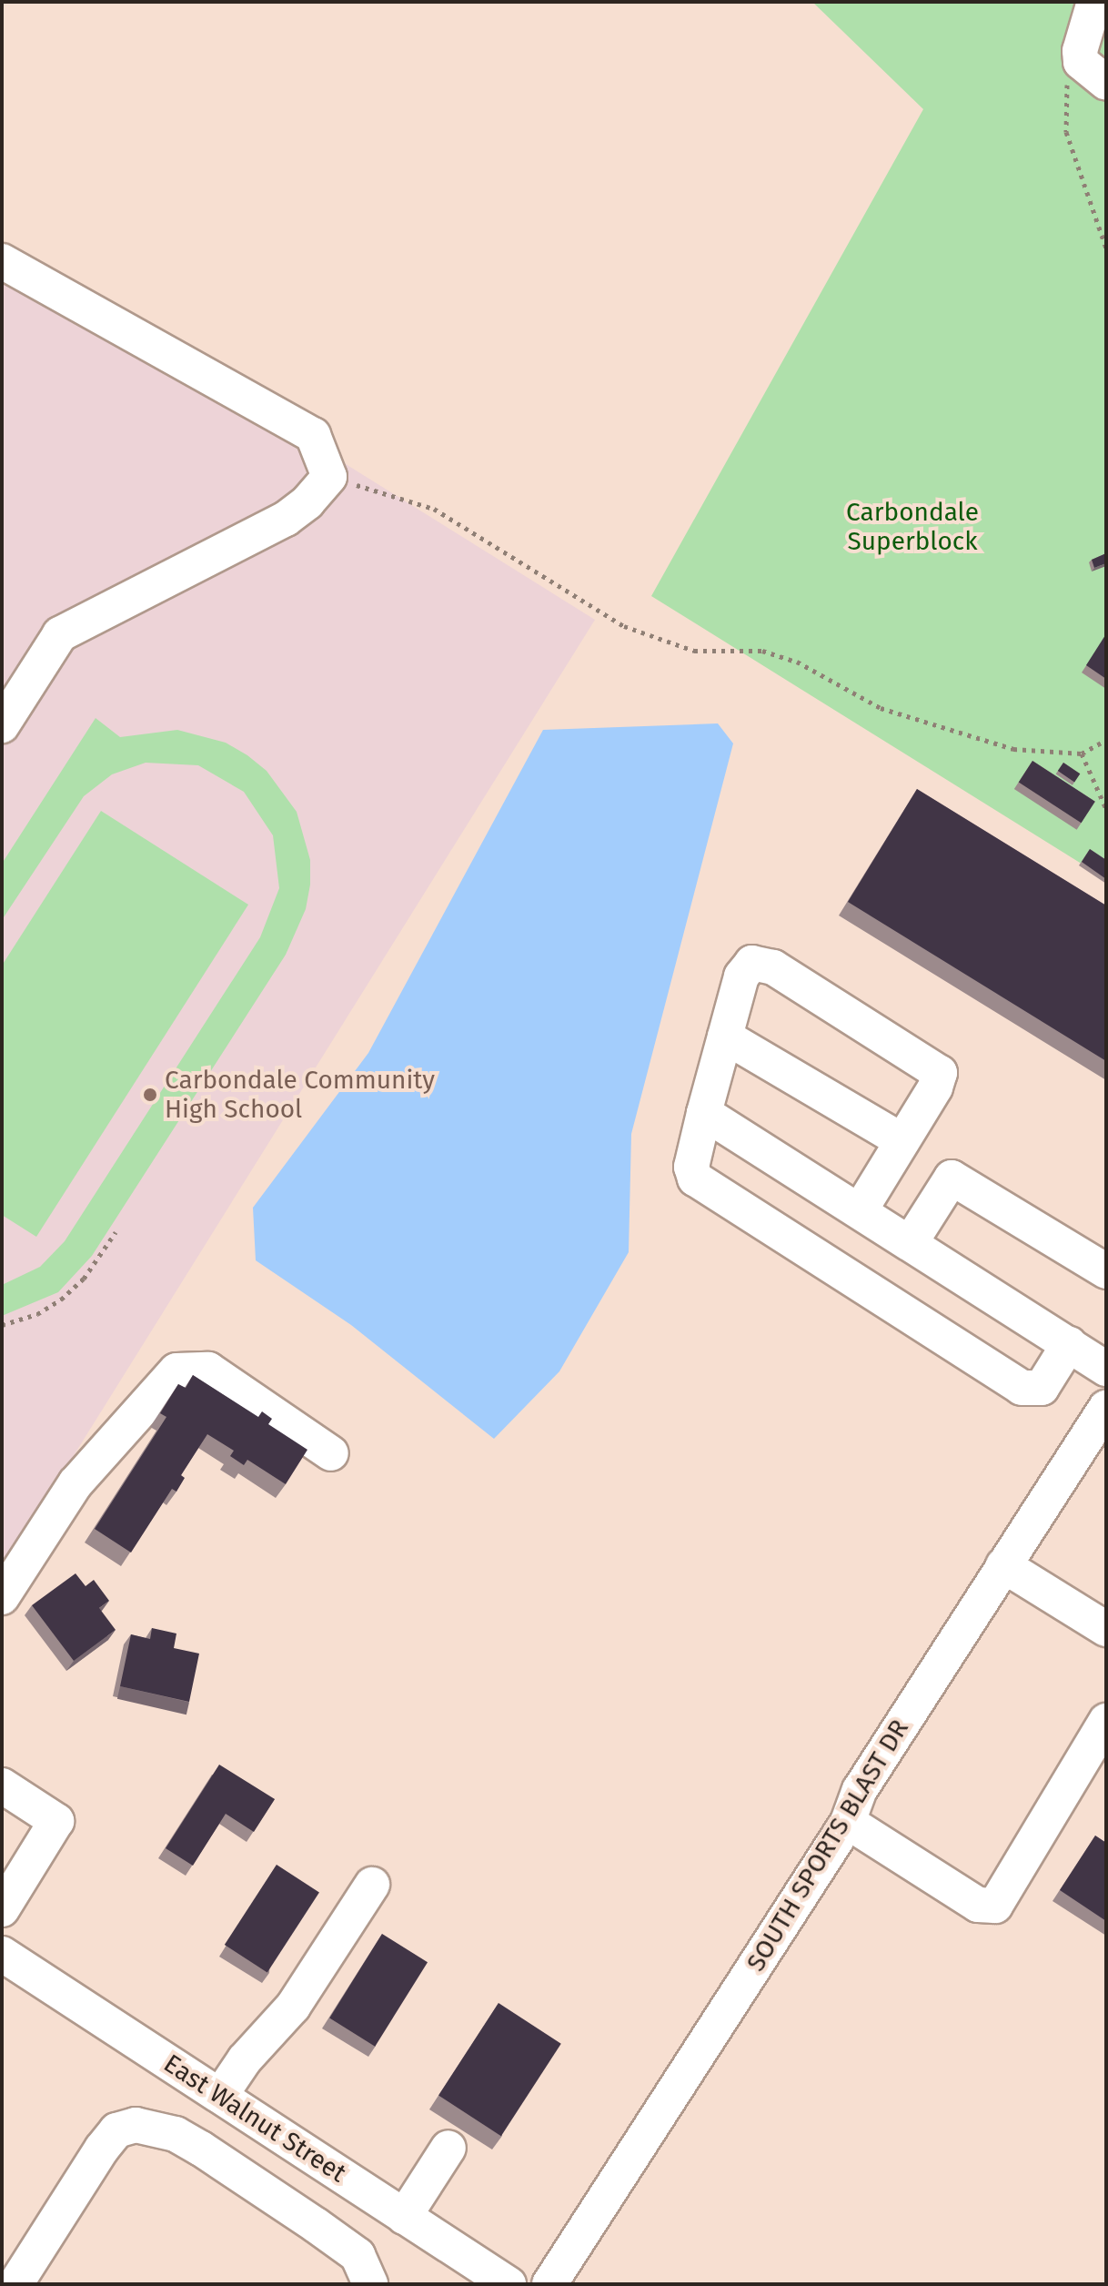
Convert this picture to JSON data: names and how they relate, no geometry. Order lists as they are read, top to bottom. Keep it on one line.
{"streets":{"street":["SOUTH SPORTS BLAST DR","East Walnut Street"]},"parks":["Carbondale Superblock"],"places":["Carbondale Community High School"]}
